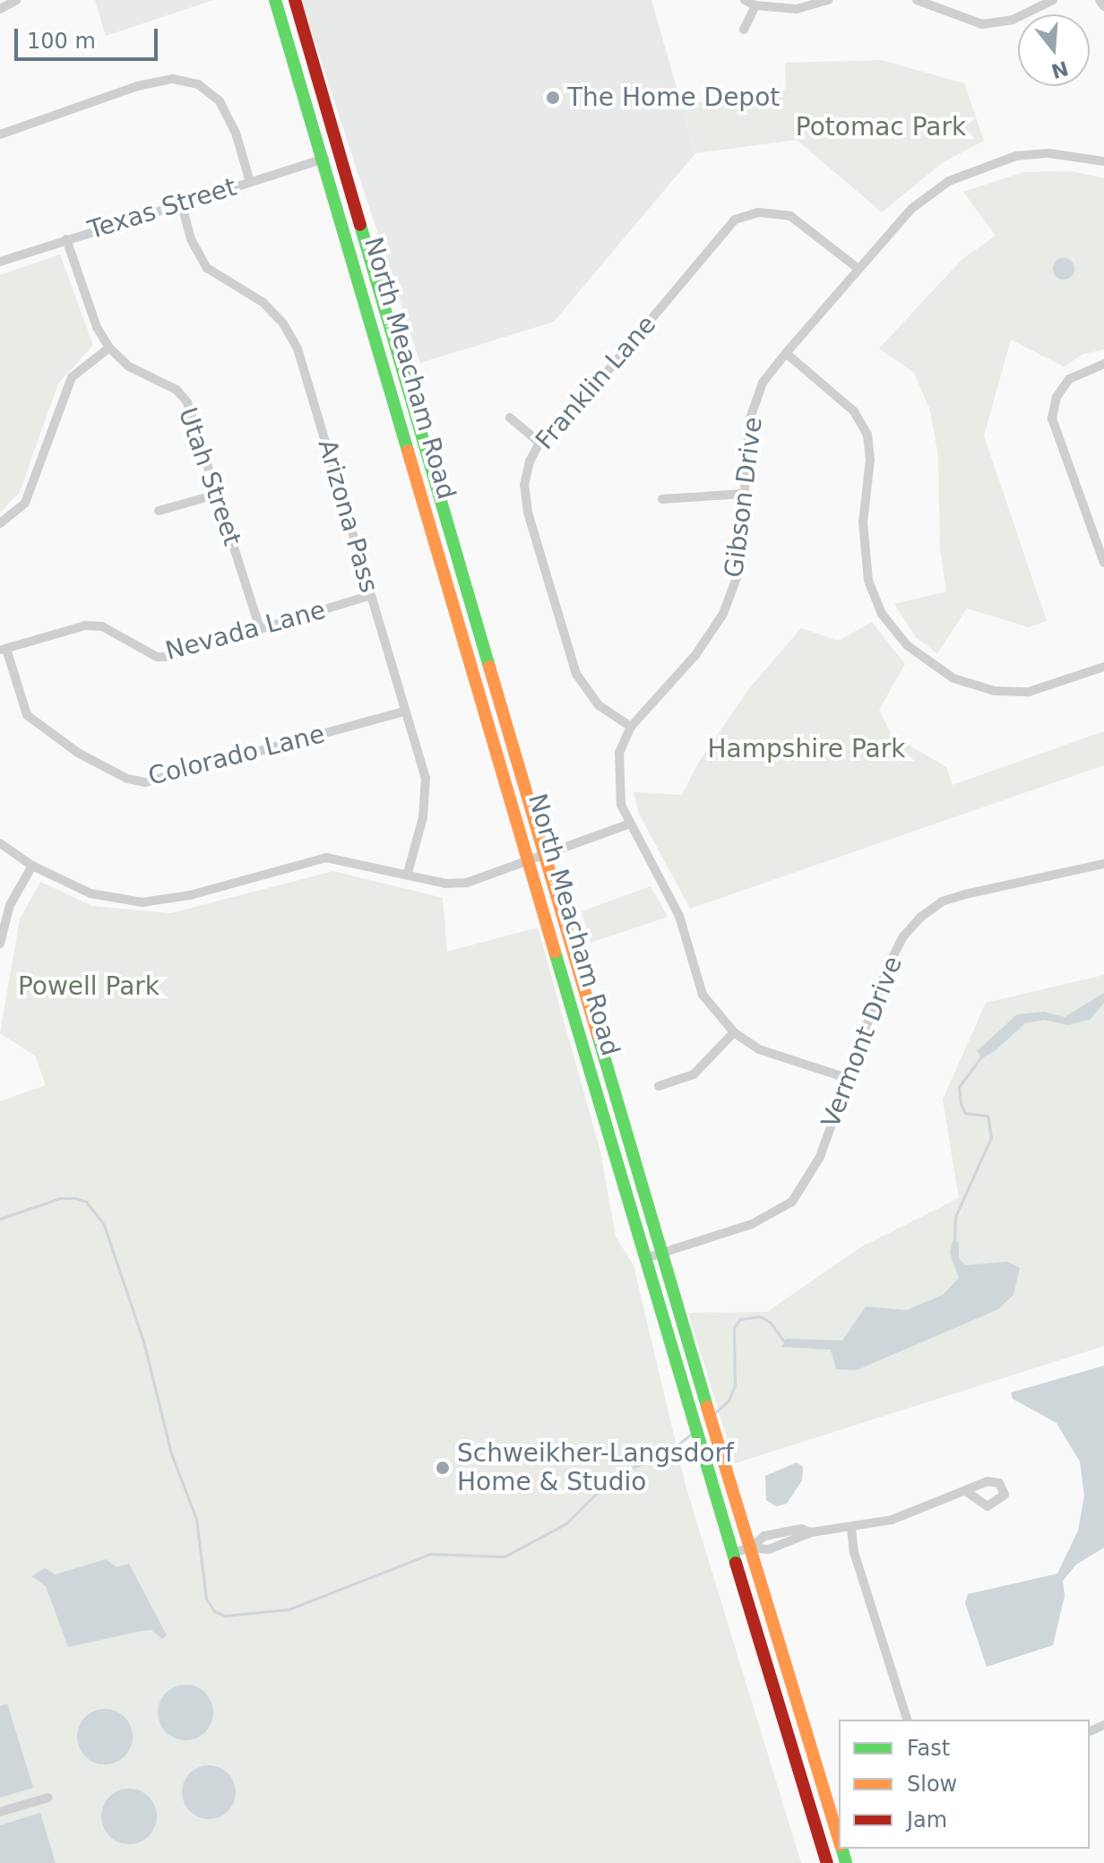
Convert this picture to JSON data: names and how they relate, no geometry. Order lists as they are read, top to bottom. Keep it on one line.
{"streets":{"main road":["North Meacham Road"],"street":["Texas Street","Franklin Lane","Utah Street","Gibson Drive","Arizona Pass","Nevada Lane","Colorado Lane","Vermont Drive"]},"crossings":[["Texas Street","North Meacham Road"],["Texas Street","Utah Street"],["Texas Street","Arizona Pass"],["North Meacham Road","Vermont Drive"],["Franklin Lane","Gibson Drive"],["Utah Street","Nevada Lane"],["Gibson Drive","Vermont Drive"],["Arizona Pass","Nevada Lane"],["Arizona Pass","Colorado Lane"],["Nevada Lane","Colorado Lane"]],"parks":["Potomac Park","Hampshire Park","Powell Park"],"places":["The Home Depot","Schweikher-Langsdorf Home & Studio"],"legend":["Fast","Slow","Jam"],"scale_bar":"100 m","north":"bottom"}
